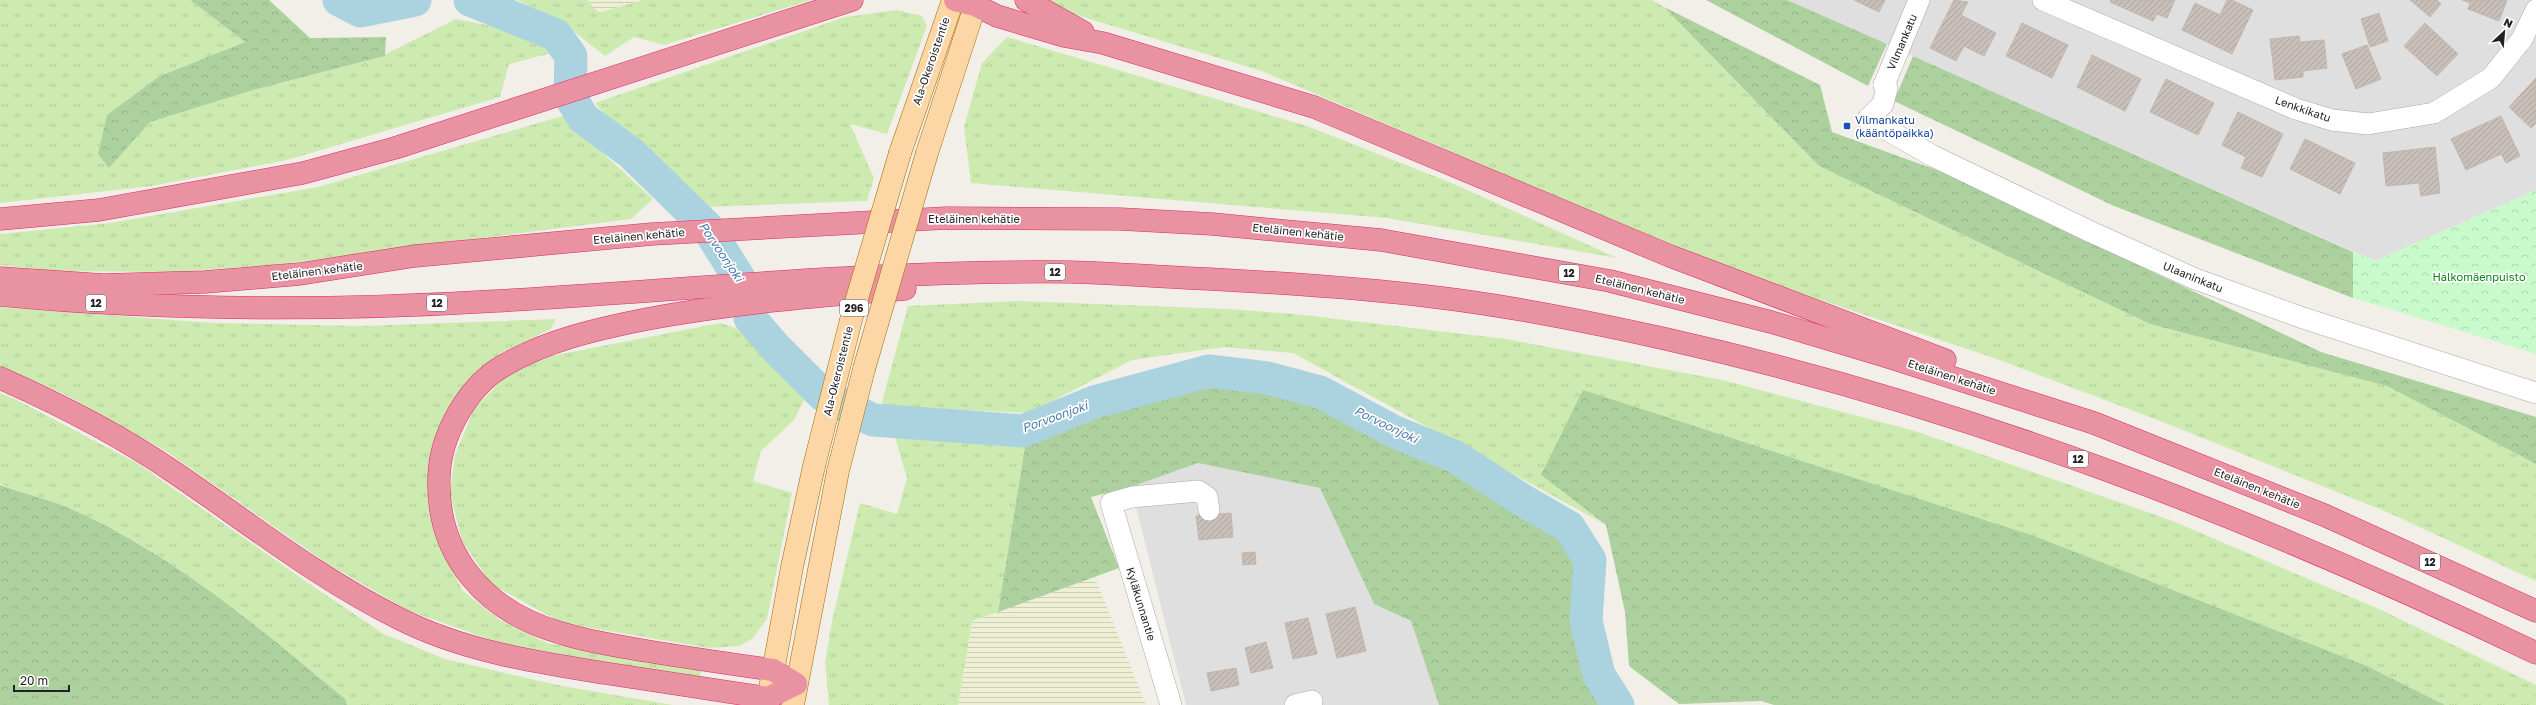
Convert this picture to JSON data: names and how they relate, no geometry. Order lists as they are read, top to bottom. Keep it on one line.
{"streets":{"highway":["Eteläinen kehätie","12"],"main road":["Ala-Okeroistentie","296"],"street":["Vilmankatu","Lenkkikatu","Ulaaninkatu","Kyläkunnantie"]},"crossings":[["Vilmankatu","Ulaaninkatu"],["Ala-Okeroistentie","296"]],"water":["Porvoonjoki"],"parks":["Halkomäenpuisto"],"places":{"transit":["Vilmankatu (kääntöpaikka)"]},"scale_bar":"20 m","north":"top right"}
